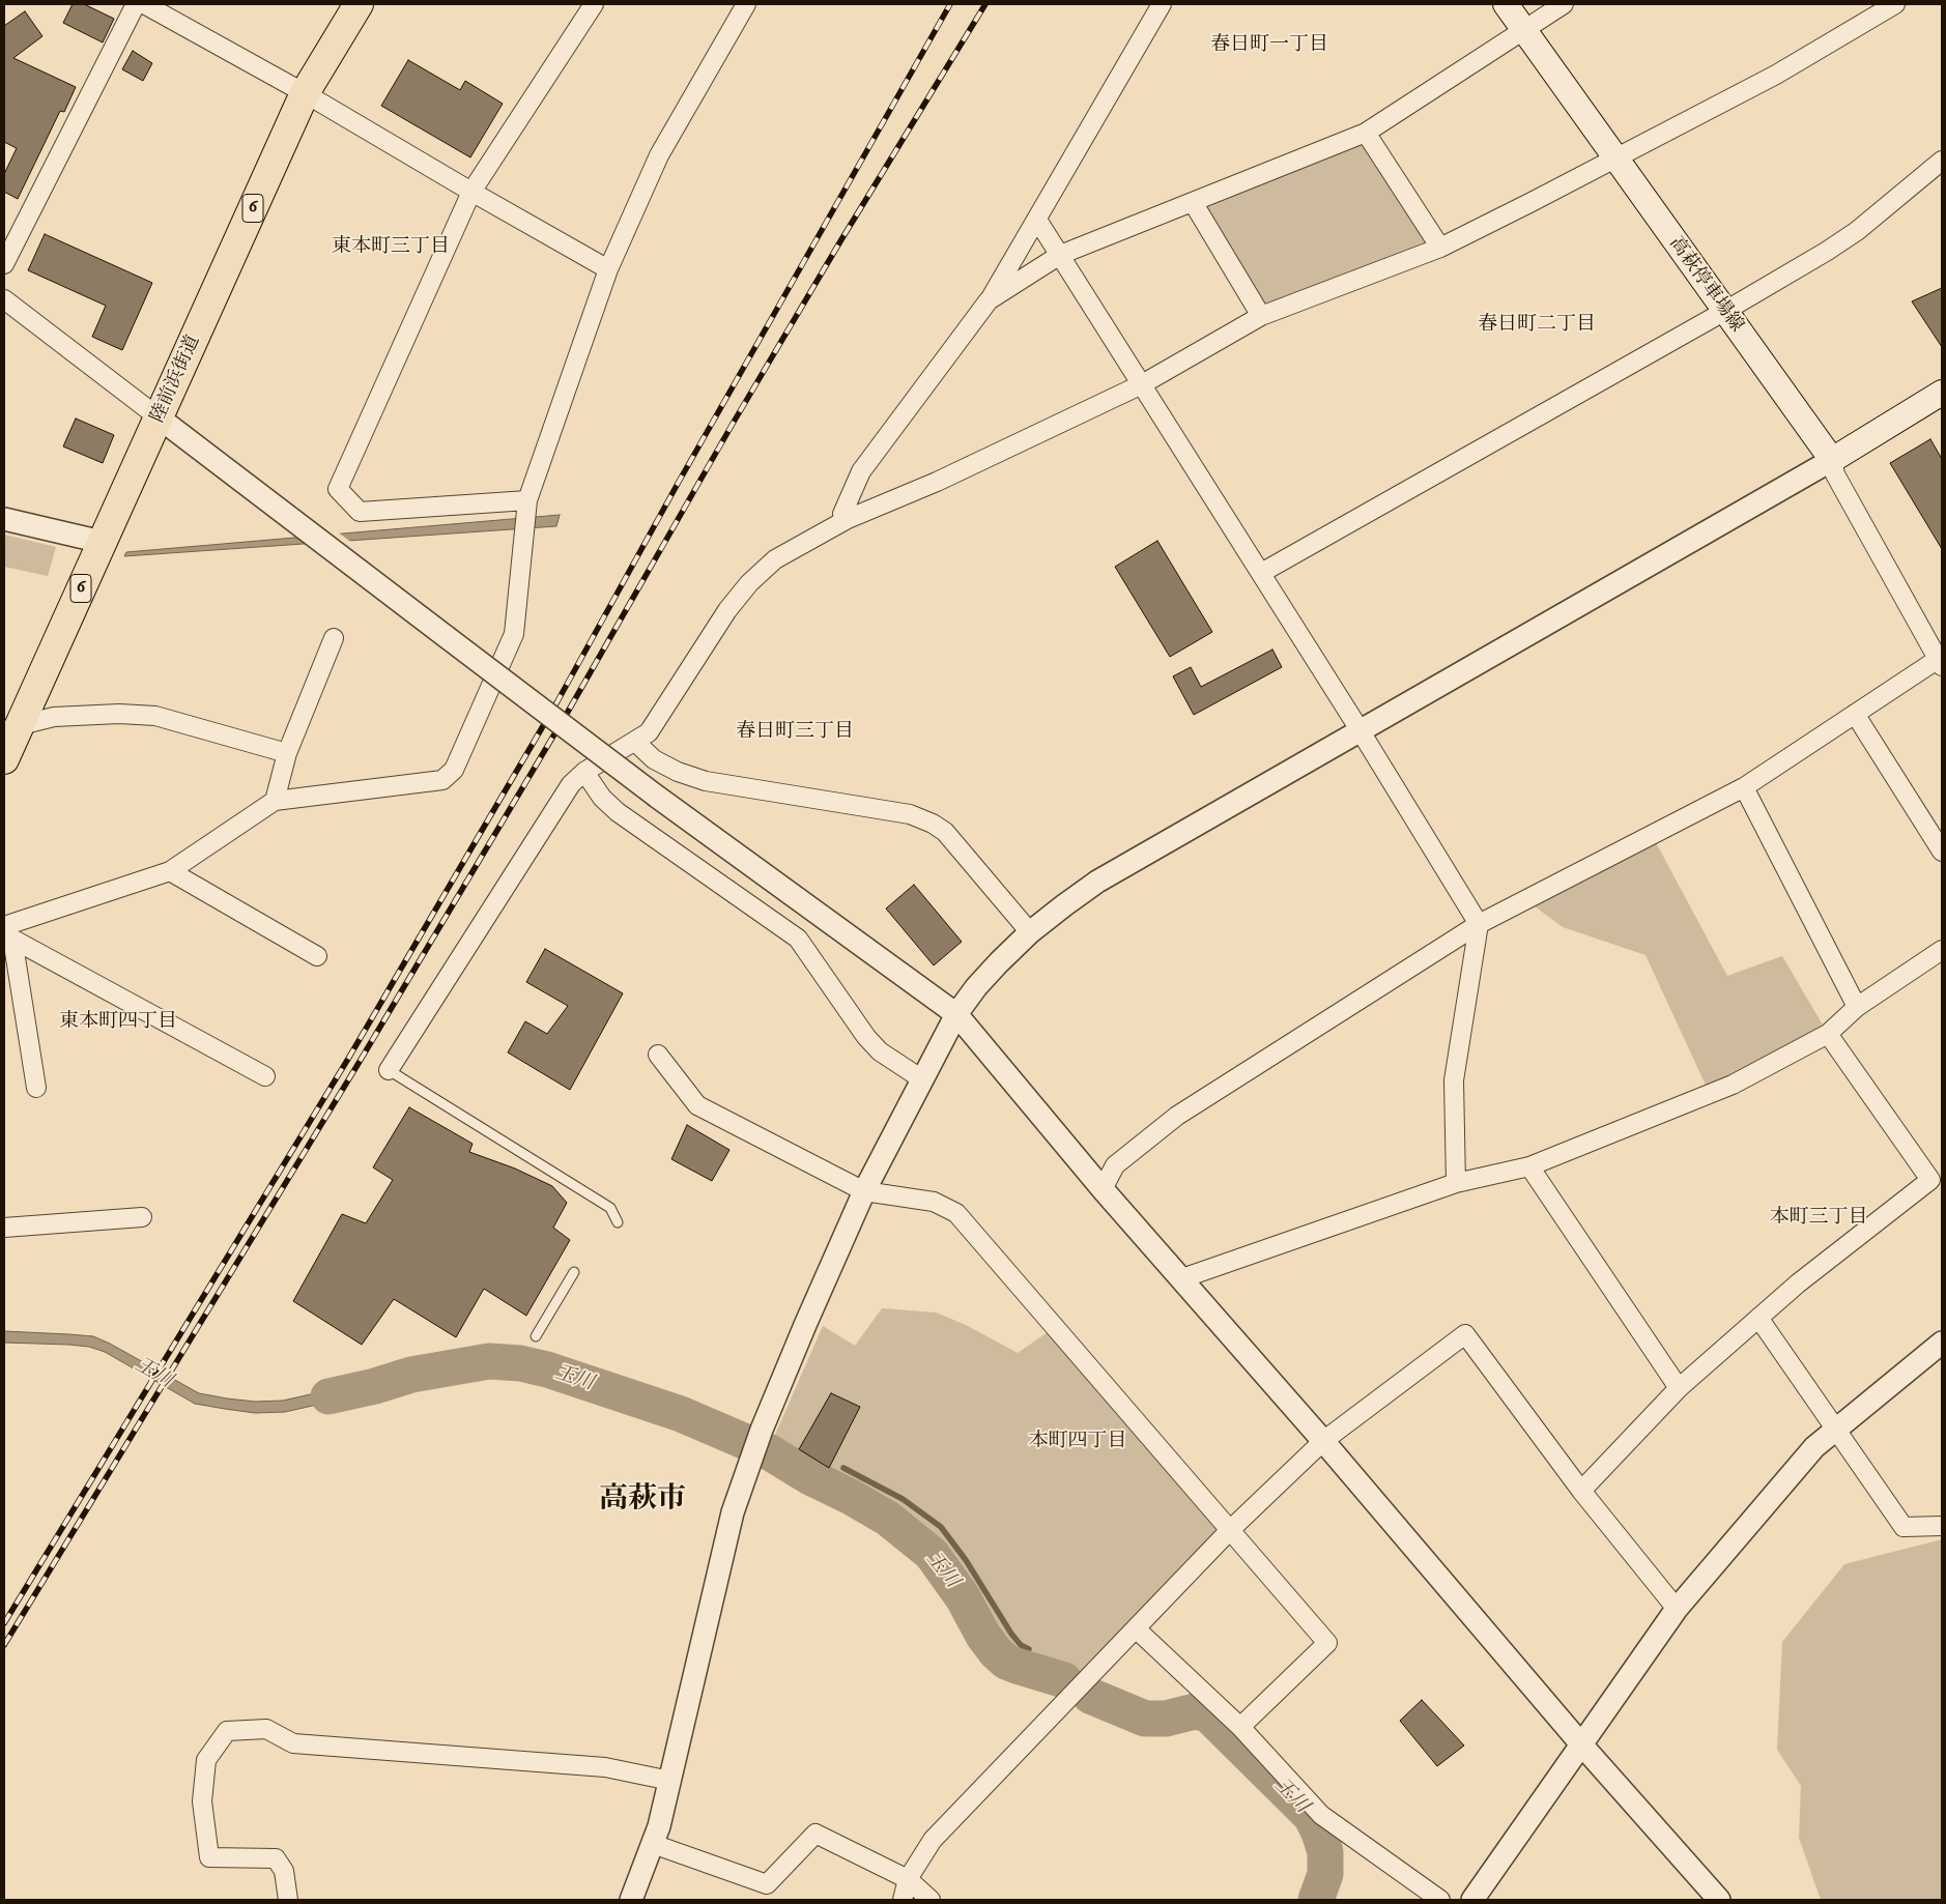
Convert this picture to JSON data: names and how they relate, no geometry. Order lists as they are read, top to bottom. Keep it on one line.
{"streets":{"highway":["6","陸前浜街道"],"main road":["高萩停車場線"]},"districts":["春日町一丁目","東本町三丁目","春日町二丁目","春日町三丁目","東本町四丁目","本町三丁目","本町四丁目","高萩市"],"water":["玉川"]}
